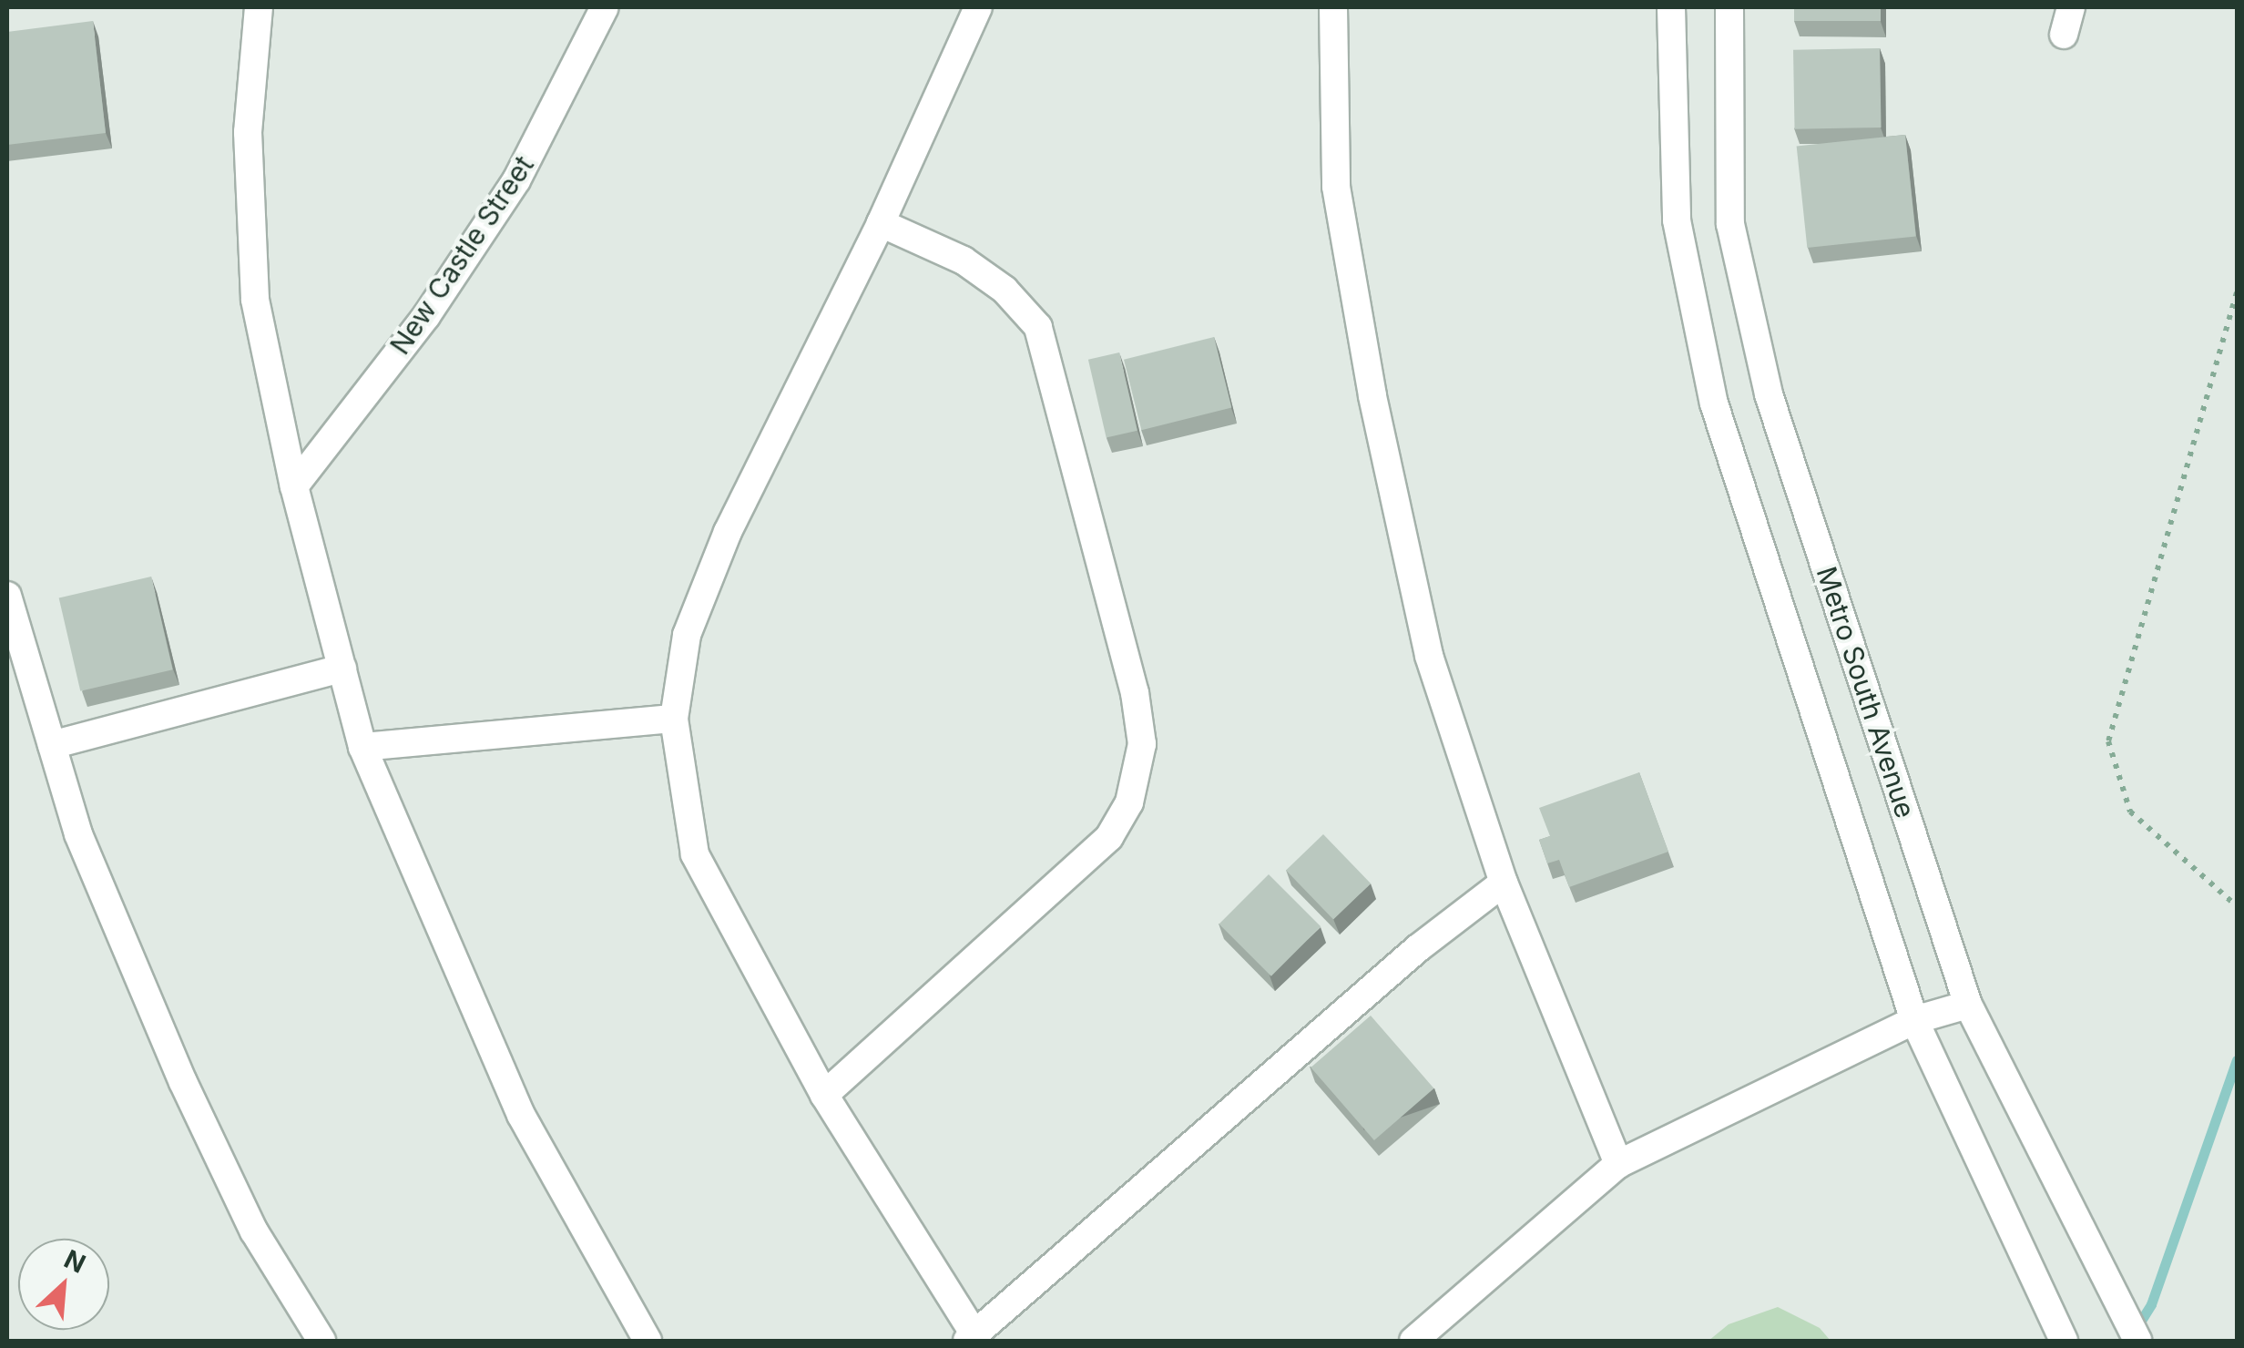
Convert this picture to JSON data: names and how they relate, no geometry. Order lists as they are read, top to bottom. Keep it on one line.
{"streets":{"street":["New Castle Street","Metro South Avenue"]},"north":"top right"}
